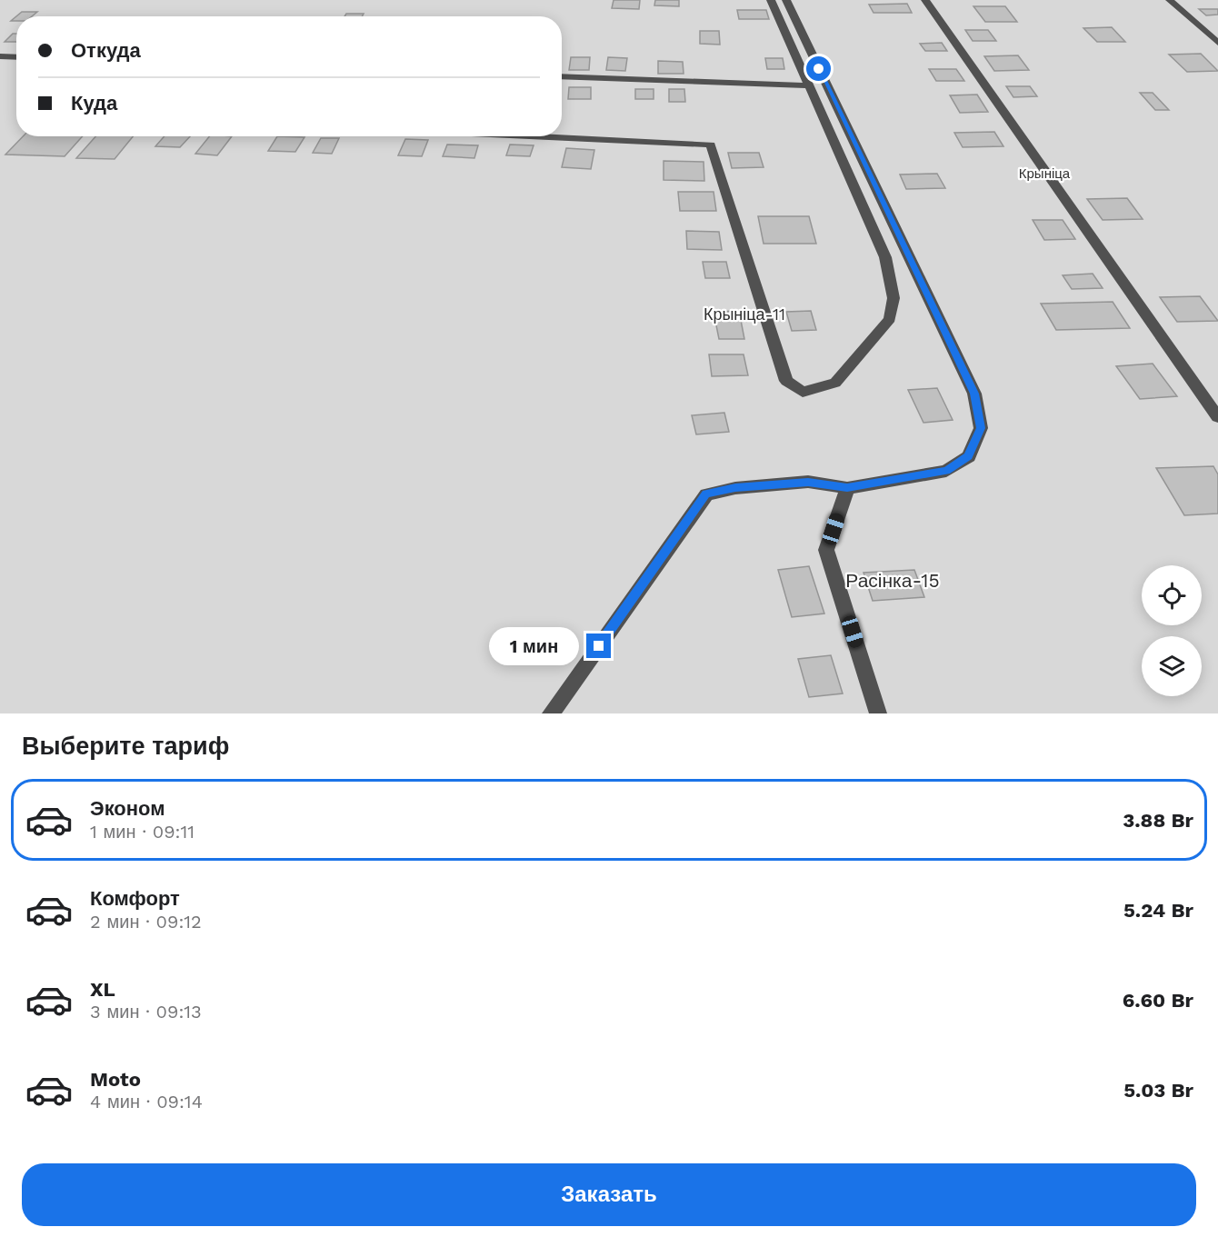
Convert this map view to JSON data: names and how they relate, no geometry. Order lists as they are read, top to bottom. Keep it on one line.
{"parks":["Крыніца","Крыніца-11","Расінка-15"],"page":{"banner":["Откуда","Куда"],"bubble":"1 мин","heading":"Выберите тариф","list":[{"name":"Эконом","note":"1 мин · 09:11","value":"3.88 Br"},{"name":"Комфорт","note":"2 мин · 09:12","value":"5.24 Br"},{"name":"XL","note":"3 мин · 09:13","value":"6.60 Br"},{"name":"Moto","note":"4 мин · 09:14","value":"5.03 Br"}],"buttons":"Заказать"}}
